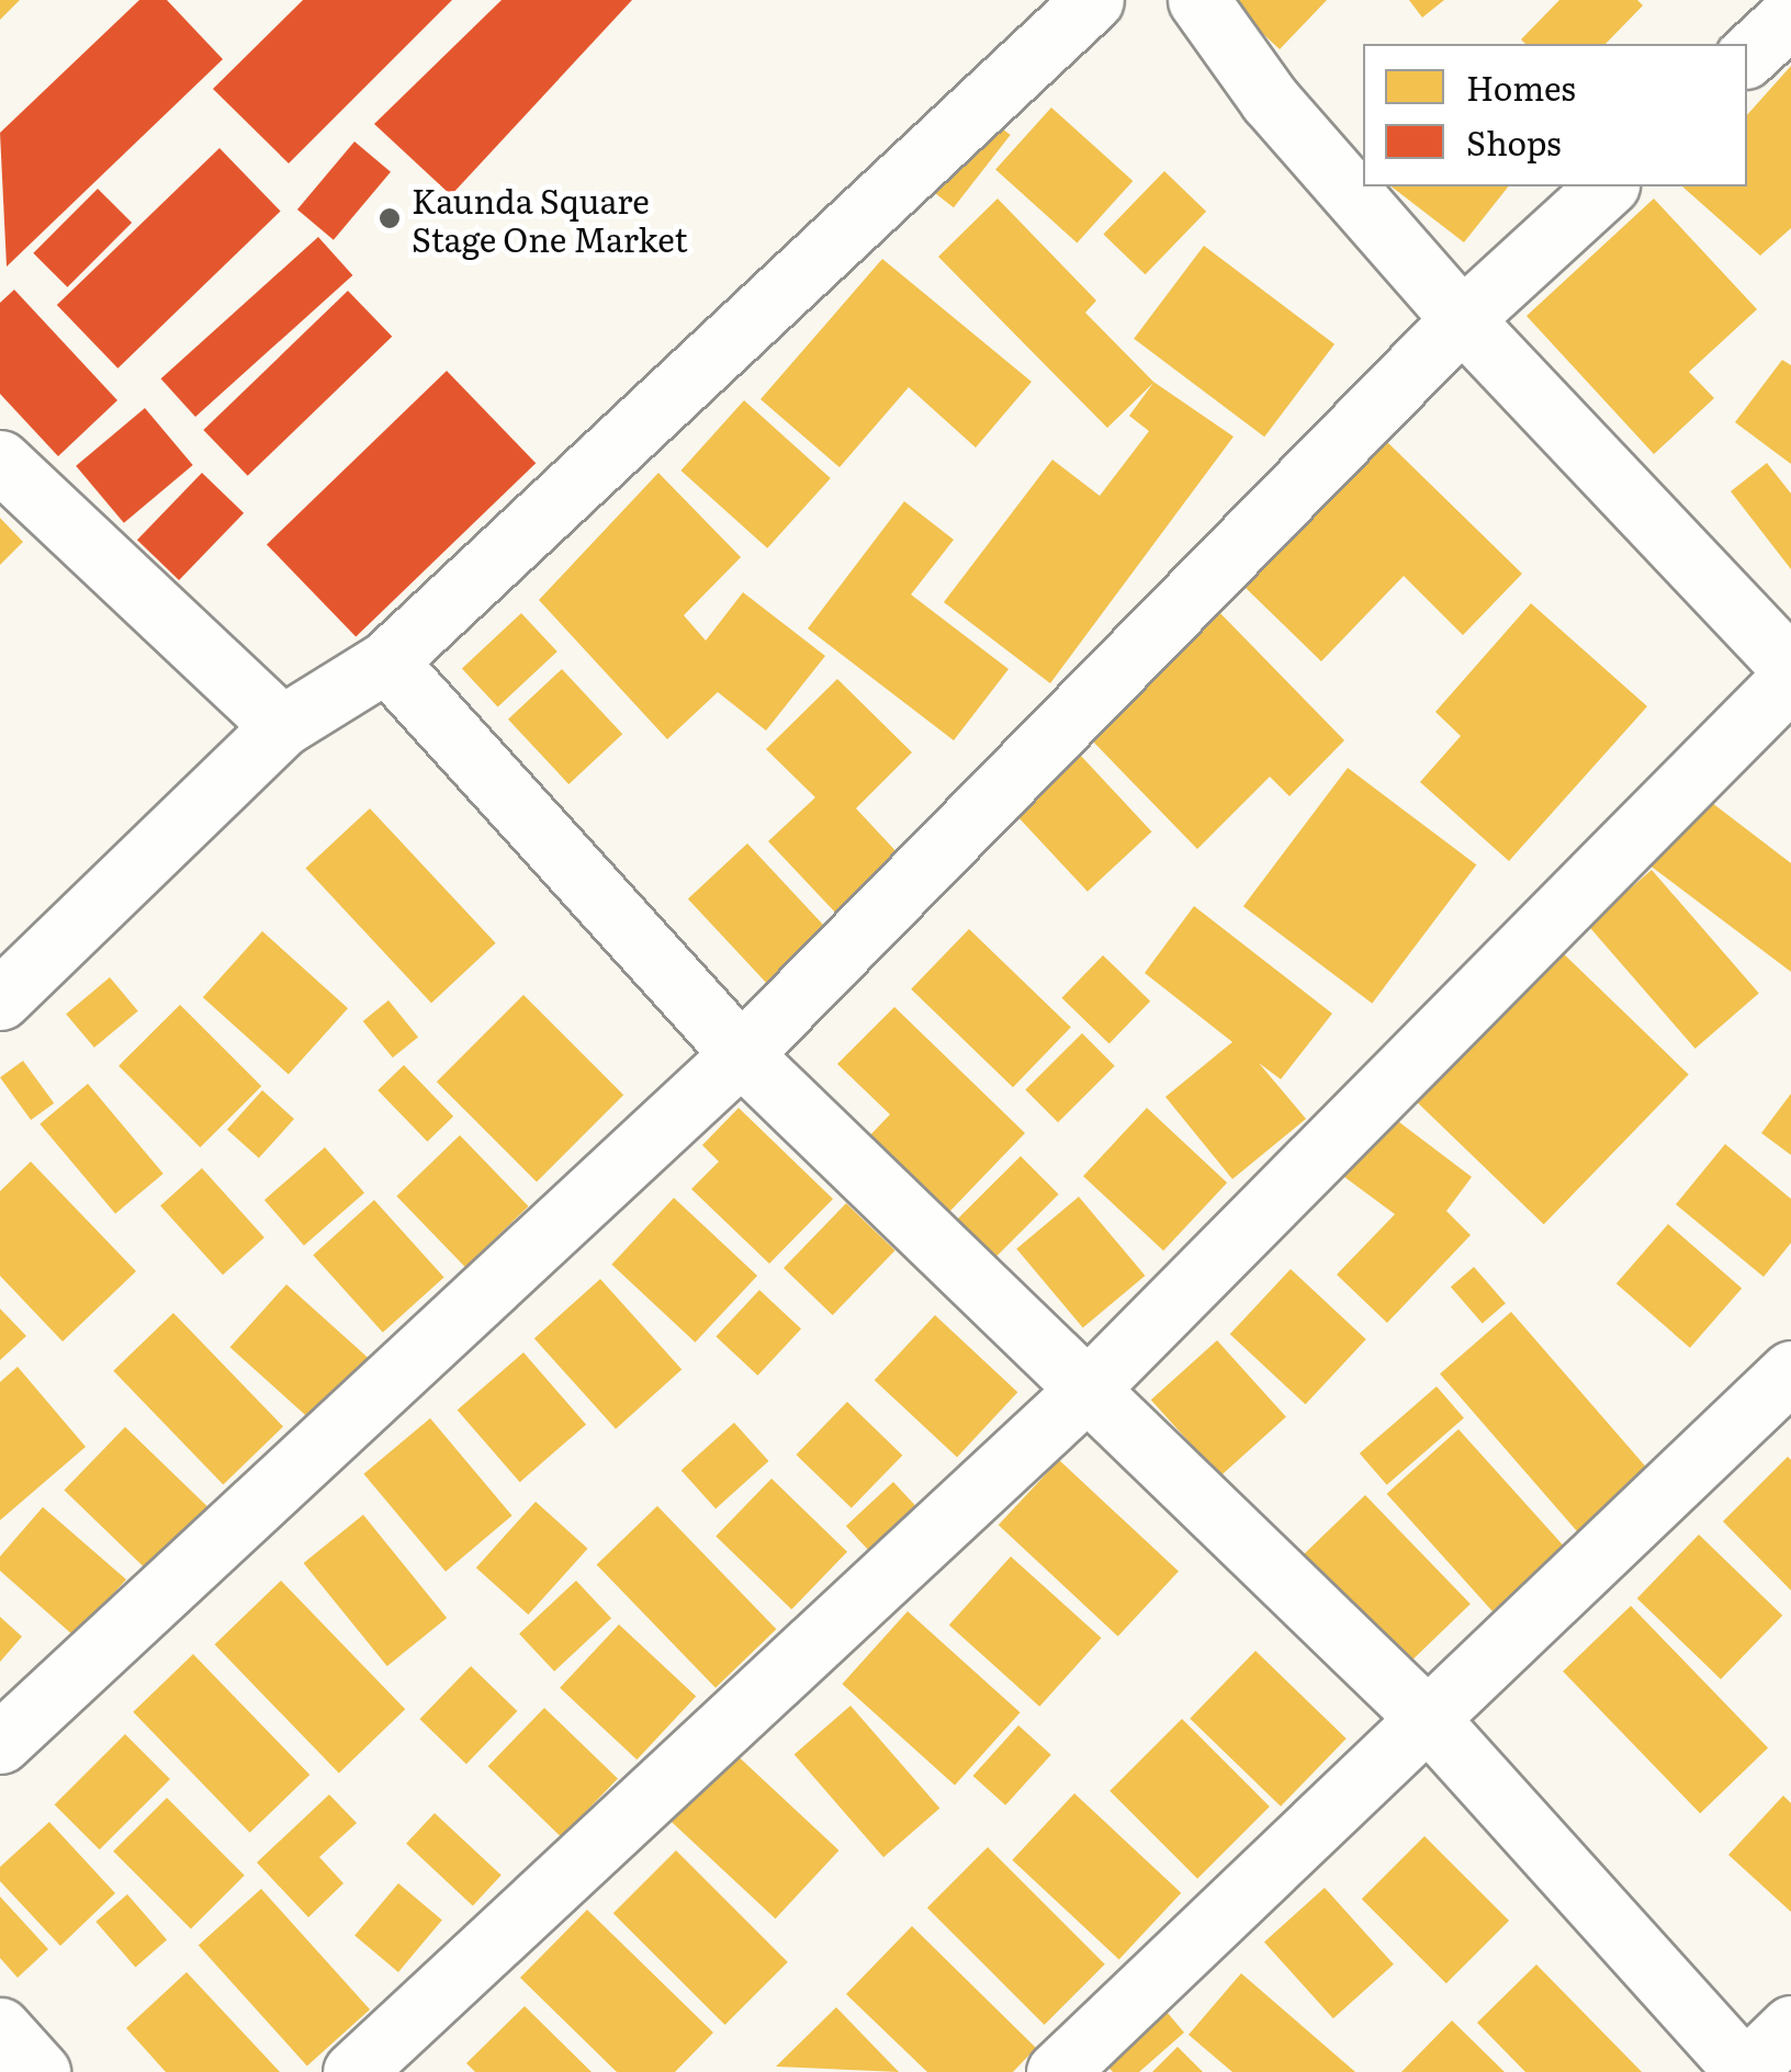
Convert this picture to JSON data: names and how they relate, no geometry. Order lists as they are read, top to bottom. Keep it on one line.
{"places":["Kaunda Square Stage One Market"],"legend":["Homes","Shops"]}
